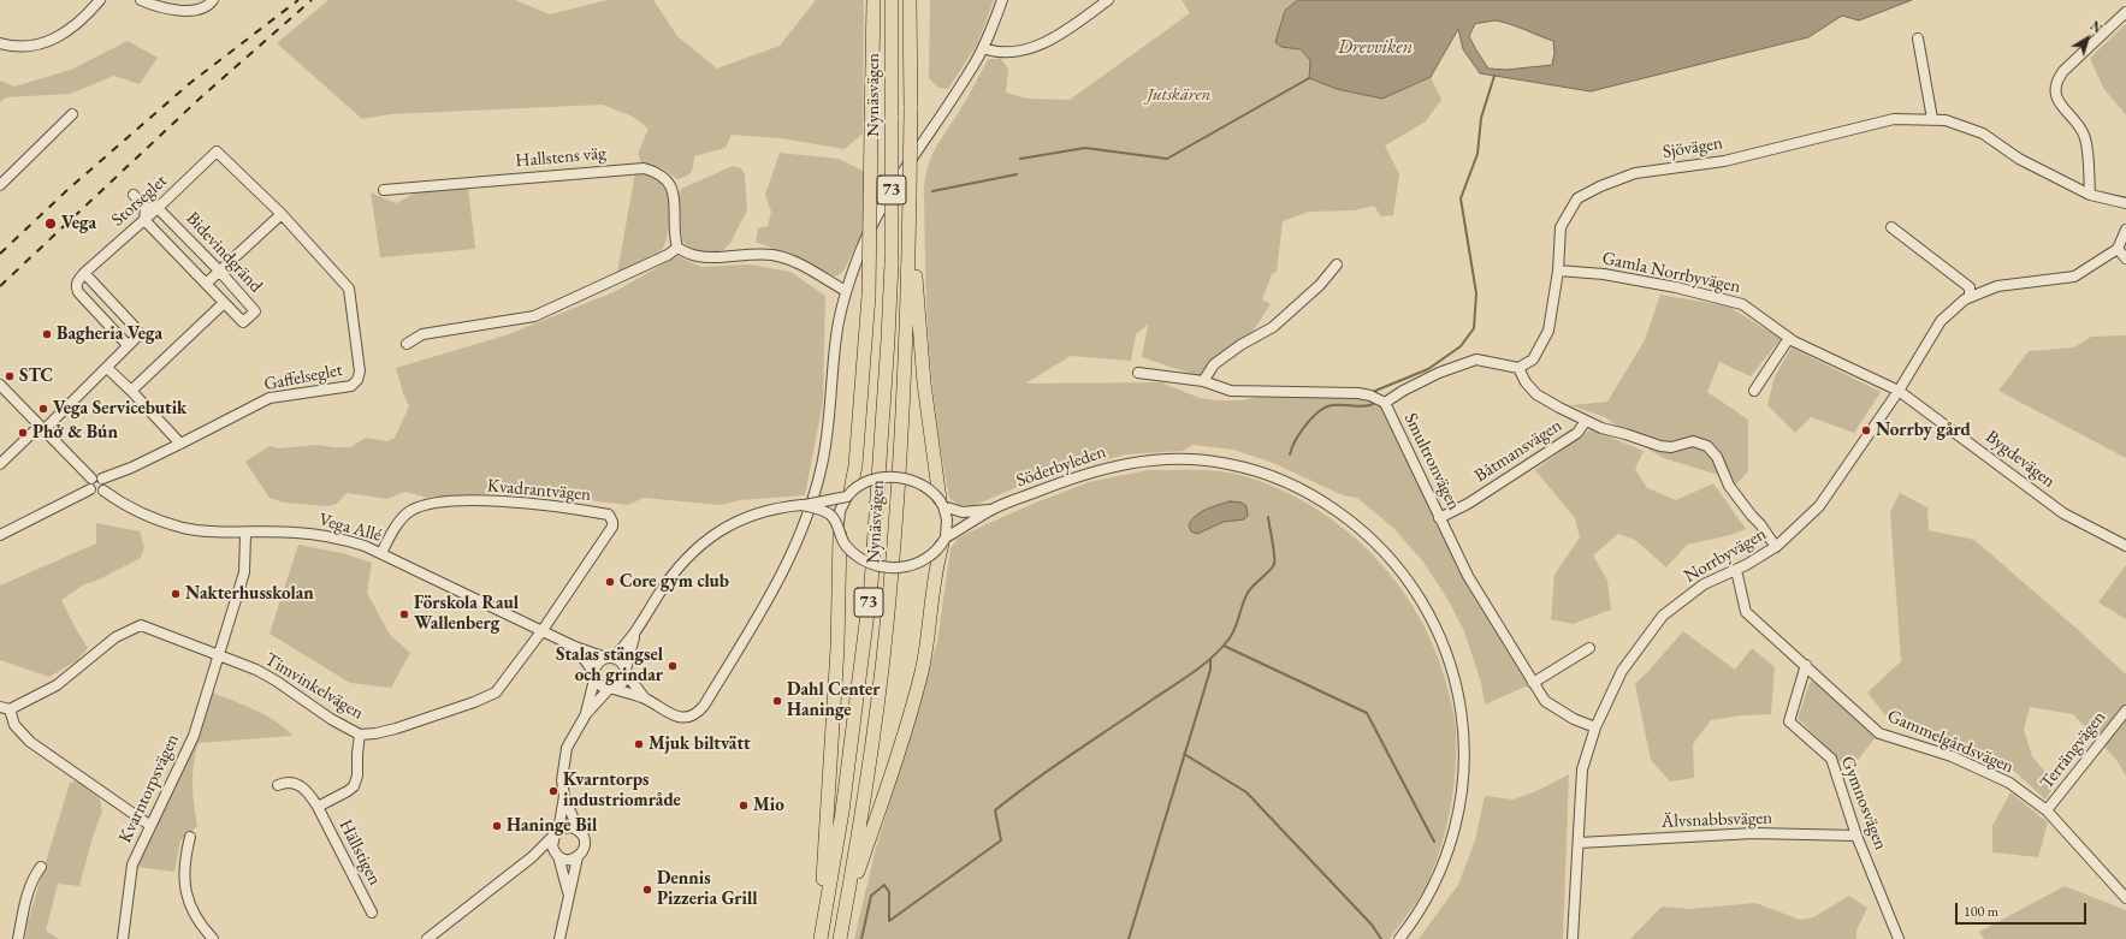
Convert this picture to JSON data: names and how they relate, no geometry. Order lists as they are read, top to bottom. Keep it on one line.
{"streets":{"highway":["Nynäsvägen","73"],"street":["Sjövägen","Hallstens väg","Storseglet","Bidevindgränd","Gamla Norrbyvägen","Gaffelseglet","Båtmansvägen","Bygdevägen","Smultronvägen","Söderbyleden","Kvadrantvägen","Vega Allé","Norrbyvägen","Timvinkelvägen","Gammelgårdsvägen","Terrängvägen","Kvarntorpsvägen","Gymnosvägen","Älvsnabbsvägen","Hällstigen"]},"crossings":[["Sjövägen","Gamla Norrbyvägen"],["Storseglet","Bidevindgränd"],["Storseglet","Gaffelseglet"],["Gamla Norrbyvägen","Bygdevägen"],["Gamla Norrbyvägen","Norrbyvägen"],["Gaffelseglet","Vega Allé"],["Båtmansvägen","Smultronvägen"],["Bygdevägen","Norrbyvägen"],["Smultronvägen","Norrbyvägen"],["Kvadrantvägen","Vega Allé"],["Kvadrantvägen","Timvinkelvägen"],["Vega Allé","Timvinkelvägen"],["Vega Allé","Kvarntorpsvägen"],["Norrbyvägen","Gammelgårdsvägen"],["Norrbyvägen","Älvsnabbsvägen"],["Timvinkelvägen","Kvarntorpsvägen"],["Timvinkelvägen","Hällstigen"],["Gammelgårdsvägen","Terrängvägen"],["Gammelgårdsvägen","Gymnosvägen"],["Gymnosvägen","Älvsnabbsvägen"]],"water":["Drevviken"],"parks":["Jutskären"],"places":["Vega","Bagheria Vega","STC","Vega Servicebutik","Norrby gård","Phở & Bún","Core gym club","Nakterhusskolan","Förskola Raul Wallenberg","Stalas stängsel och grindar","Dahl Center Haninge","Mjuk biltvätt","Kvarntorps industriområde","Mio","Haninge Bil","Dennis Pizzeria Grill"],"scale_bar":"100 m","north":"top right"}
